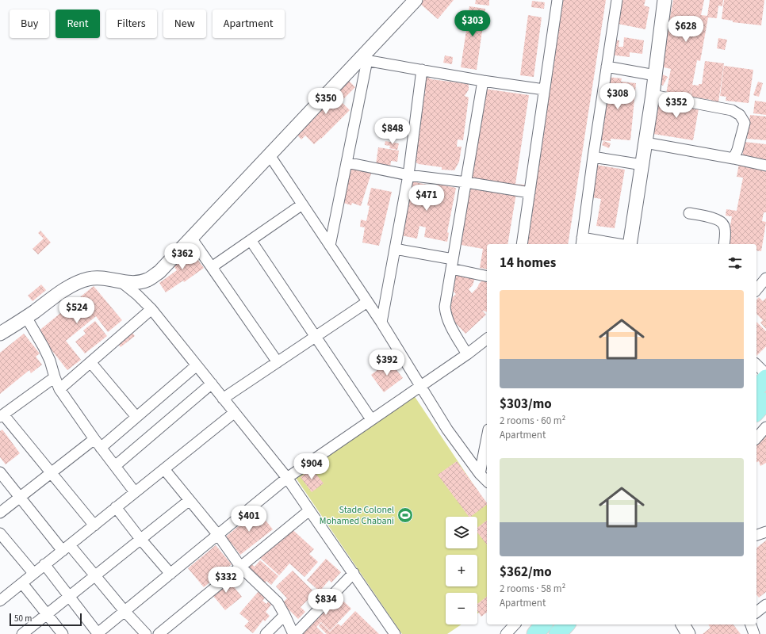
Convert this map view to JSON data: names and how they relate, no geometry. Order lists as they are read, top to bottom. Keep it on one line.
{"places":{"sports":["Stade Colonel Mohamed Chabani"]},"scale_bar":"50 m","page":{"chip":["Buy","Rent","Filters","New","Apartment"],"price":["$303","$628","$308","$350","$352","$848","$471","$362","$524","$392","$904","$401","$332","$834"],"heading":"14 homes","list":[{"name":"$303/mo","note":"2 rooms · 60 m² · Apartment"},{"name":"$362/mo","note":"2 rooms · 58 m² · Apartment"}],"map_buttons":["+","−"],"scale":"50 m"}}
